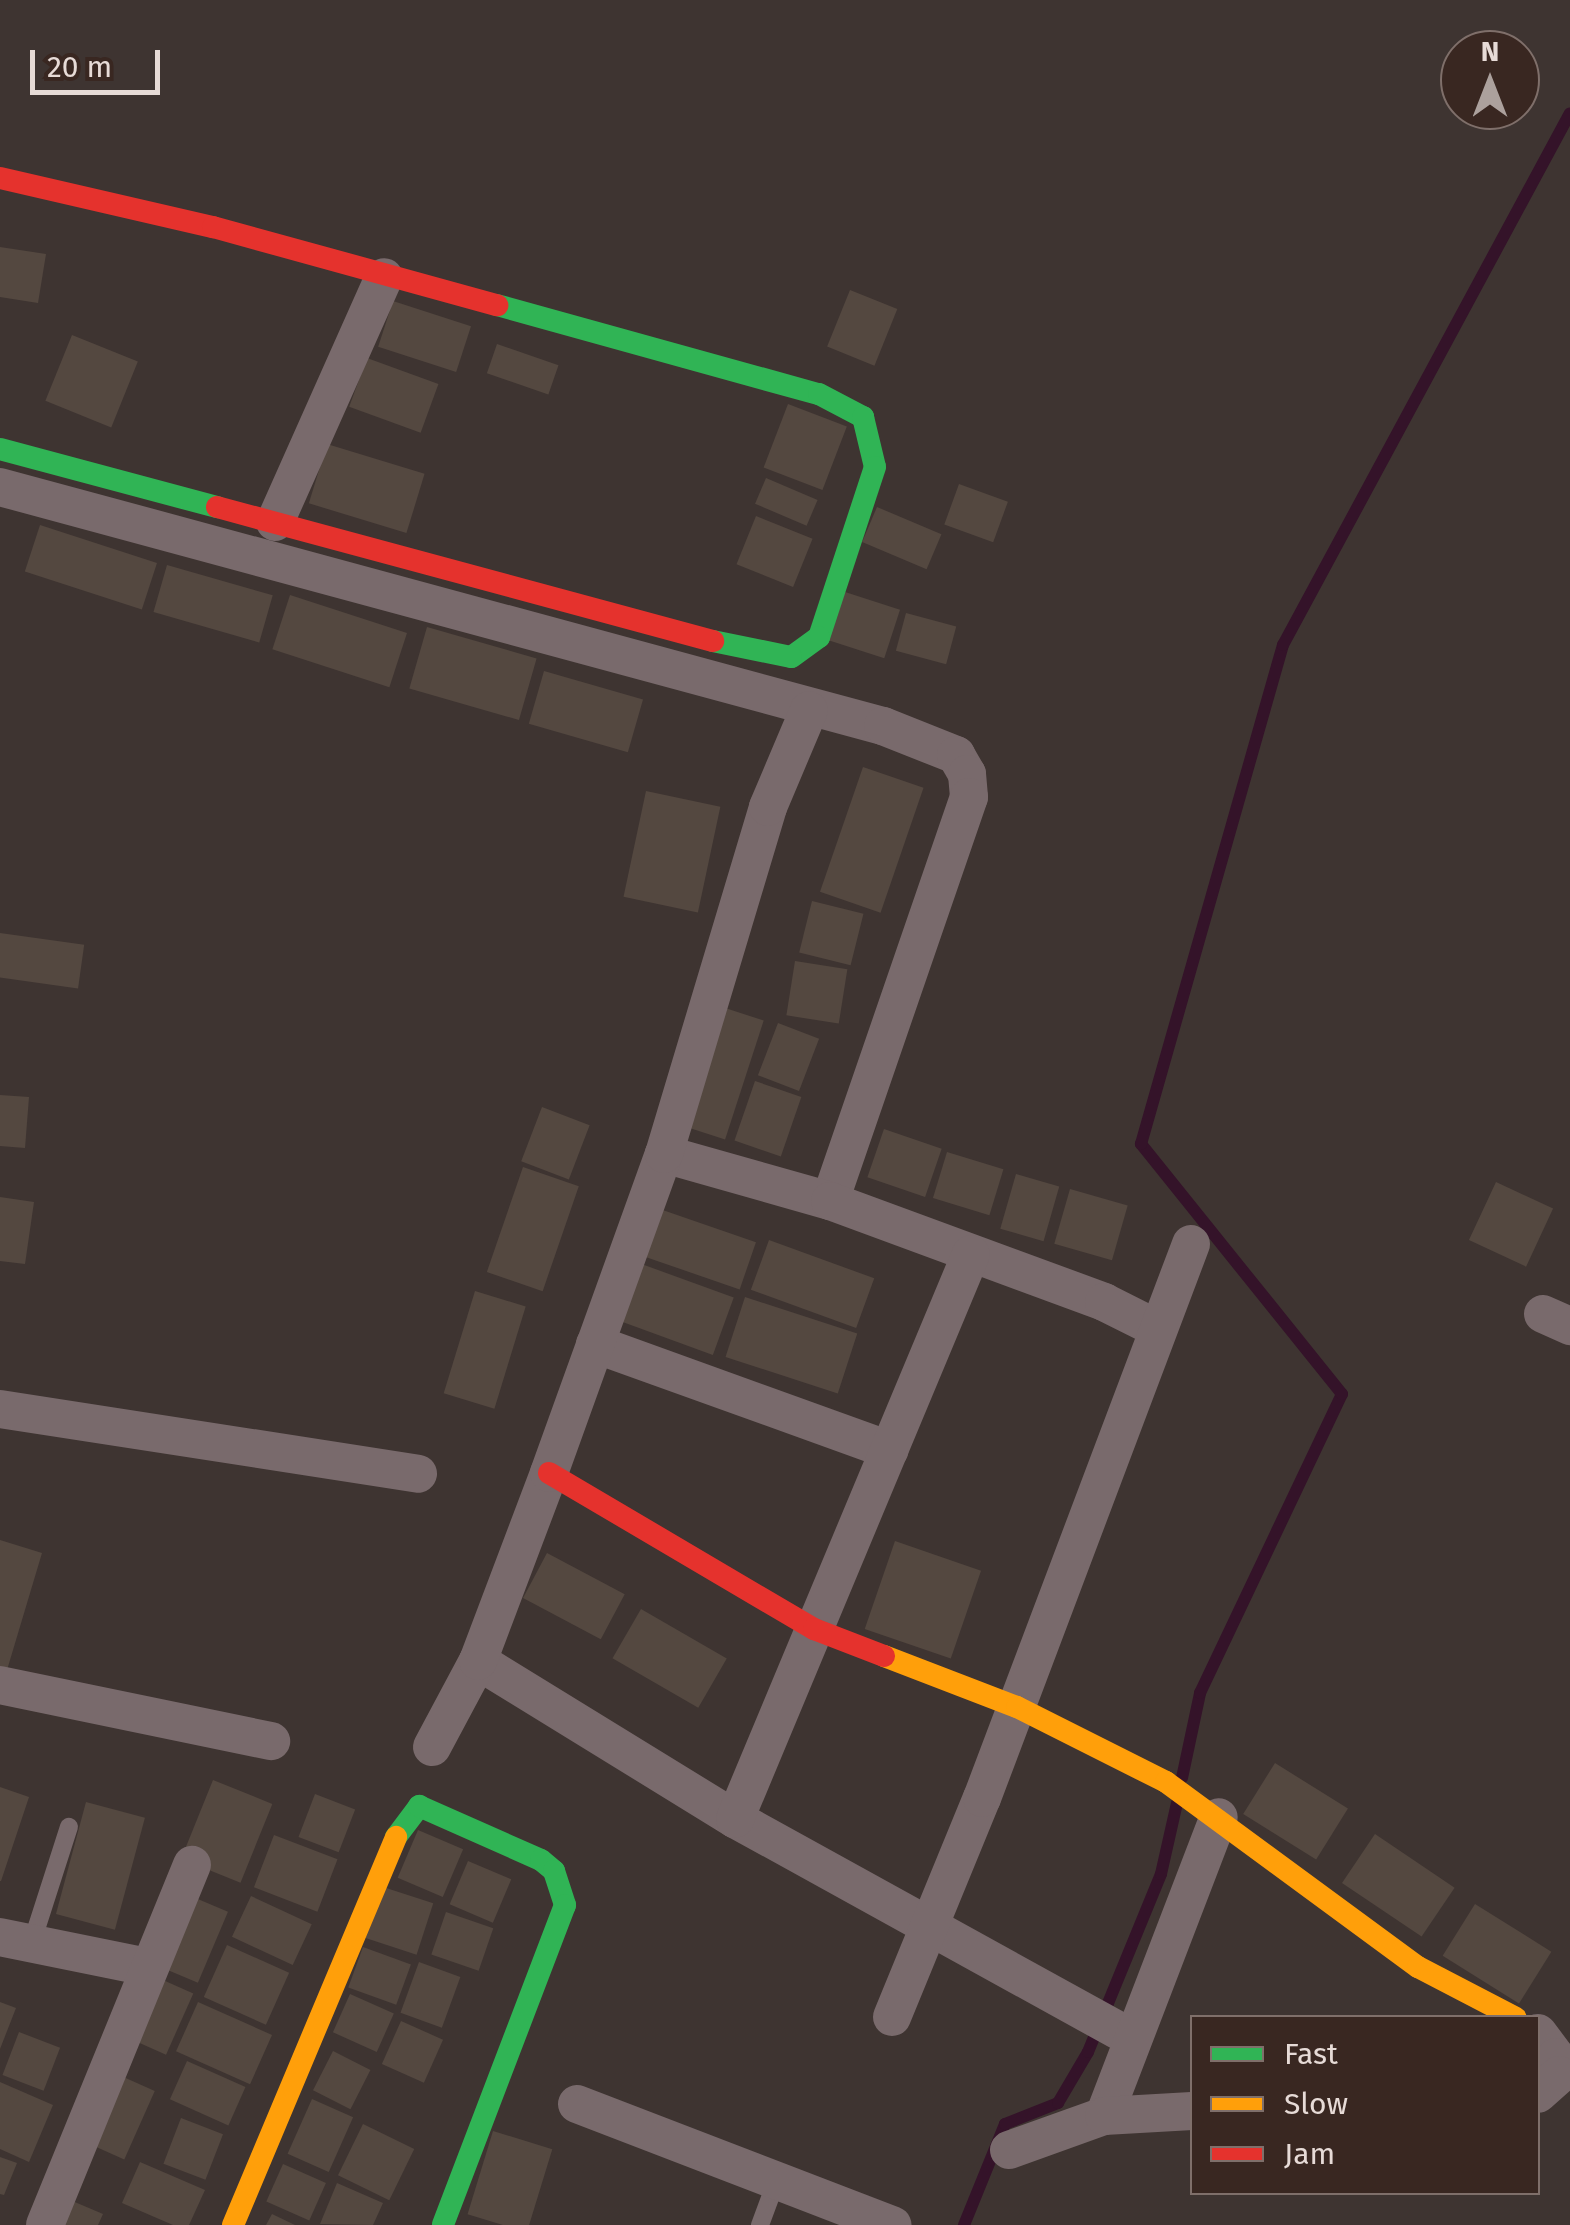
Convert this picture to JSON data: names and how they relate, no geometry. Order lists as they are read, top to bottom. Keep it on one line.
{"legend":["Fast","Slow","Jam"],"scale_bar":"20 m","north":"top"}
